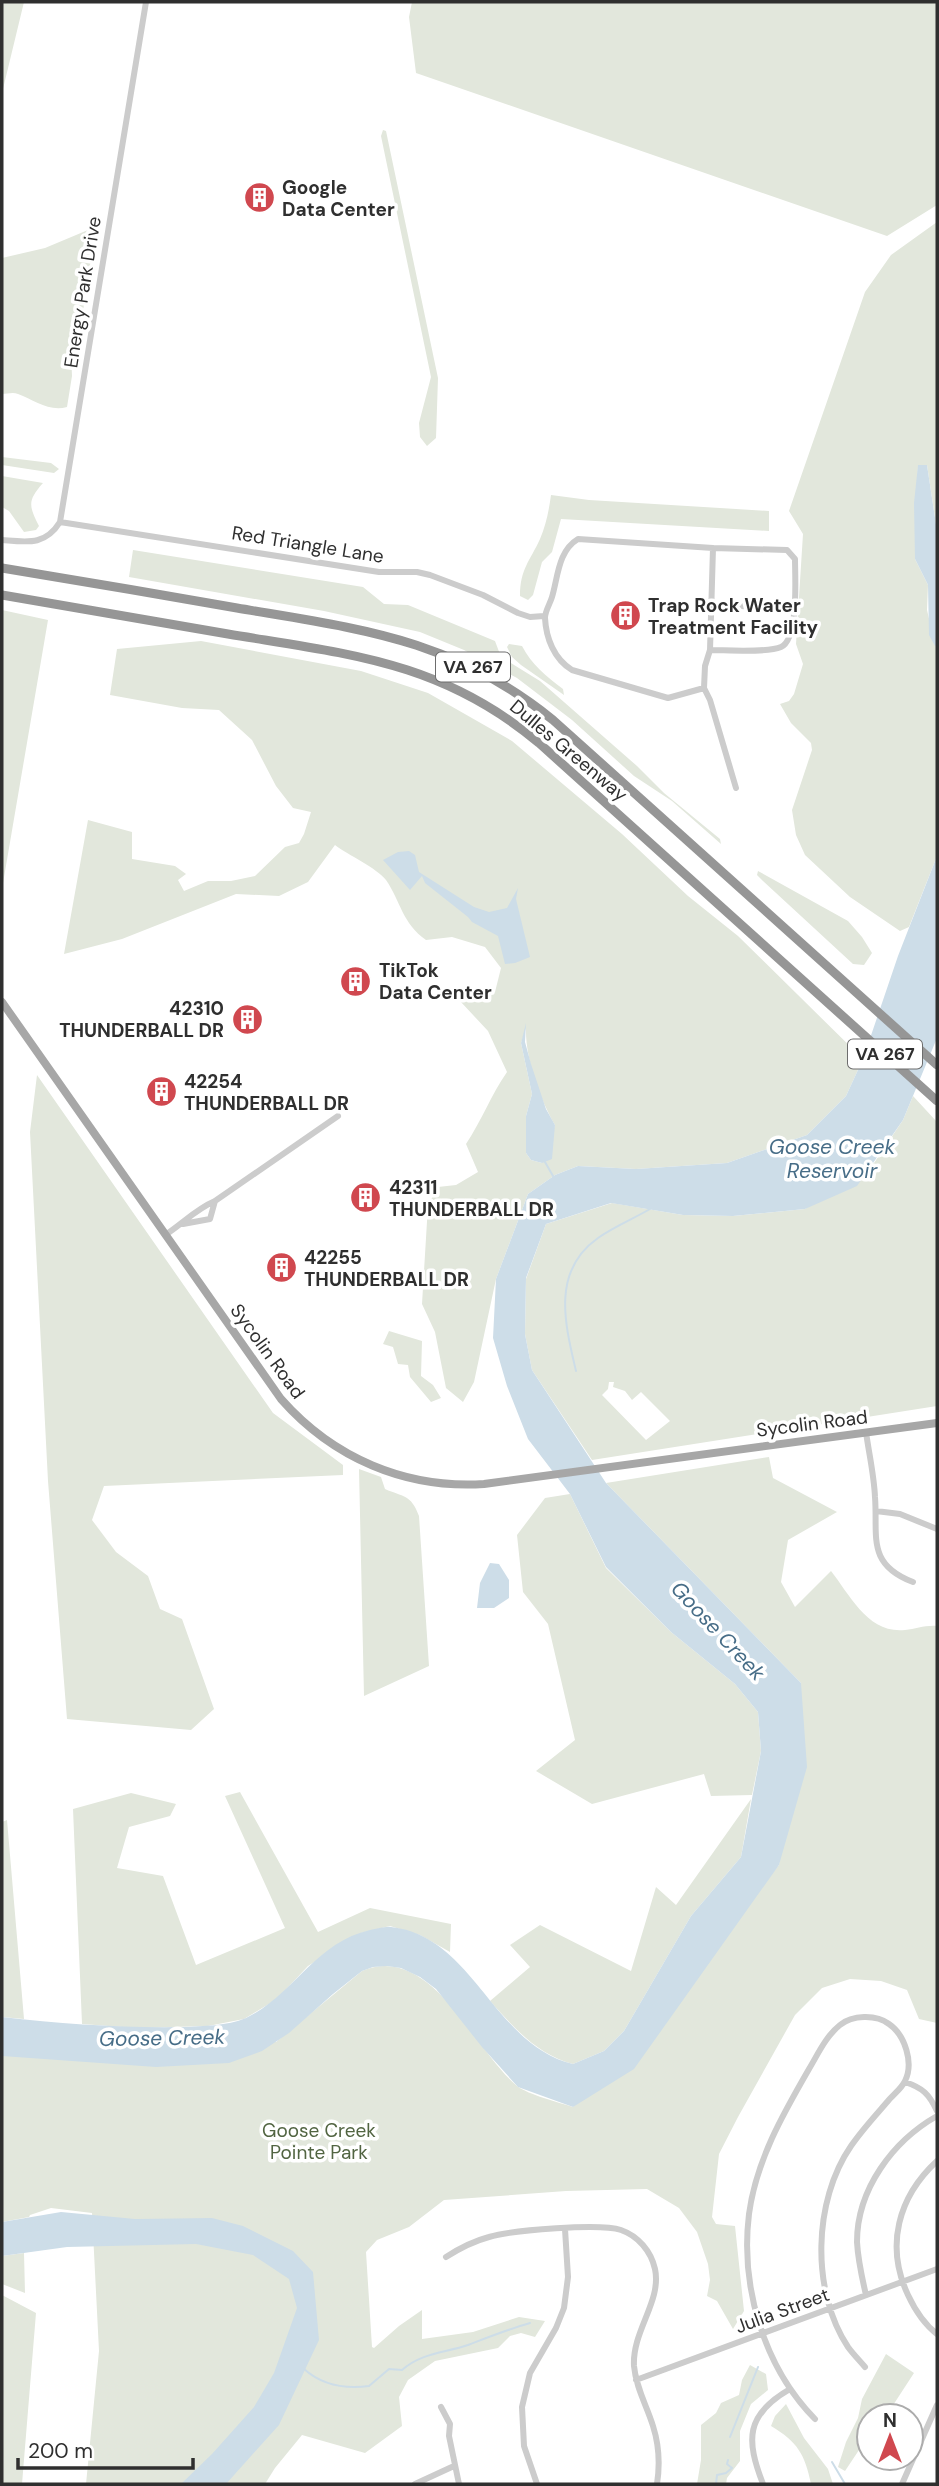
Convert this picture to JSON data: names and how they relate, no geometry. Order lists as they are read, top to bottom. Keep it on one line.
{"streets":{"highway":["VA 267","Dulles Greenway"],"main road":["Sycolin Road"],"street":["Energy Park Drive","Red Triangle Lane","Julia Street"]},"crossings":[["Energy Park Drive","Red Triangle Lane"]],"water":["Goose Creek Reservoir","Goose Creek"],"parks":["Goose Creek Pointe Park"],"places":{"building":["Google Data Center","Trap Rock Water Treatment Facility","TikTok Data Center","42310 THUNDERBALL DR","42254 THUNDERBALL DR","42311 THUNDERBALL DR","42255 THUNDERBALL DR"]},"scale_bar":"200 m","north":"top"}
